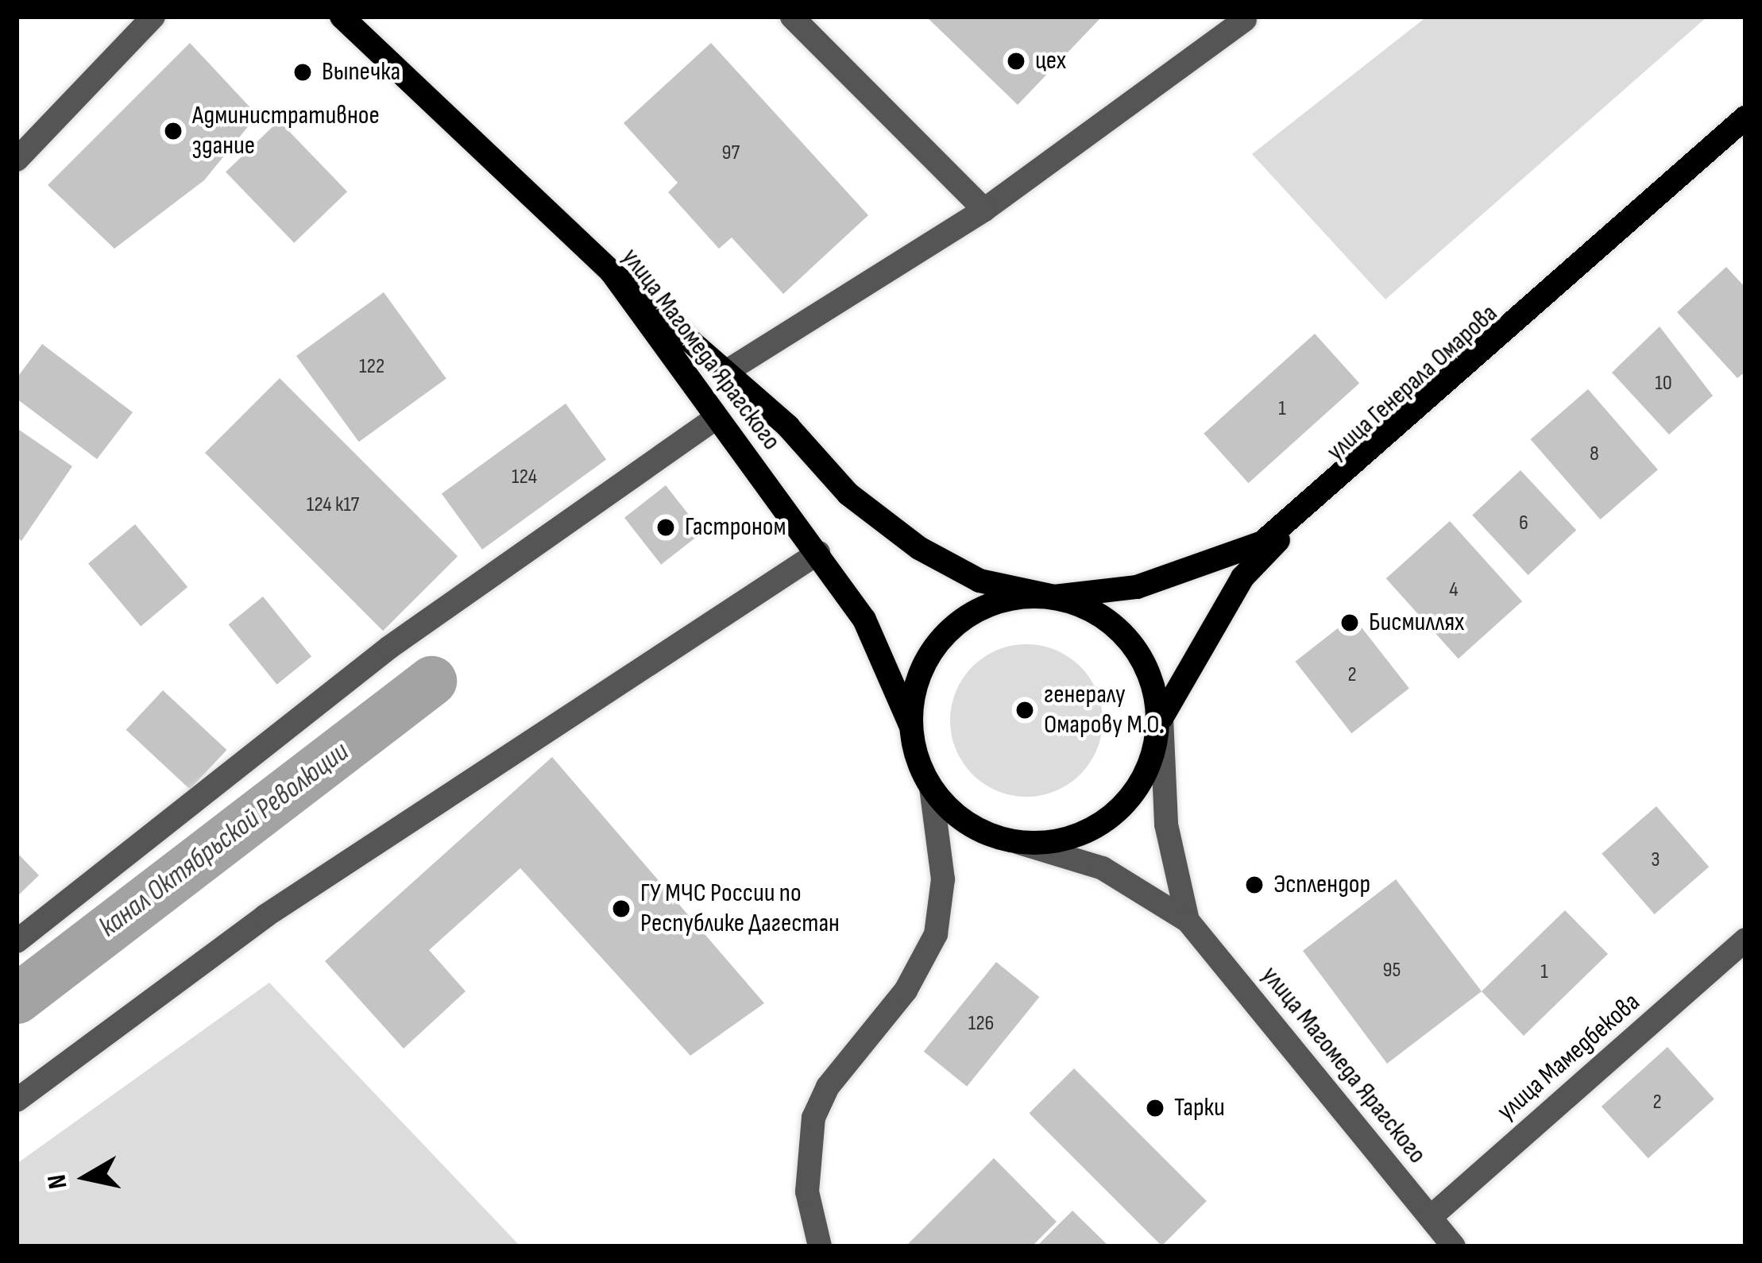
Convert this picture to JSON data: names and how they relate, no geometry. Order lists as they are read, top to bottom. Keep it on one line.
{"streets":{"main road":["улица Магомеда Ярагского","улица Генерала Омарова"],"street":["улица Мамедбекова"]},"crossings":[["улица Магомеда Ярагского","улица Генерала Омарова"],["улица Магомеда Ярагского","улица Мамедбекова"]],"water":["канал Октябрьской Революции"],"places":["цех","Выпечка","Административное здание","Гастроном","Бисмиллях","генералу Омарову М.О.","Эсплендор","ГУ МЧС России по Республике Дагестан","Тарки"],"house_numbers":["97","122","10","1","8","124","124 к17","6","4","2","3","95","1","126","2"],"north":"left"}
